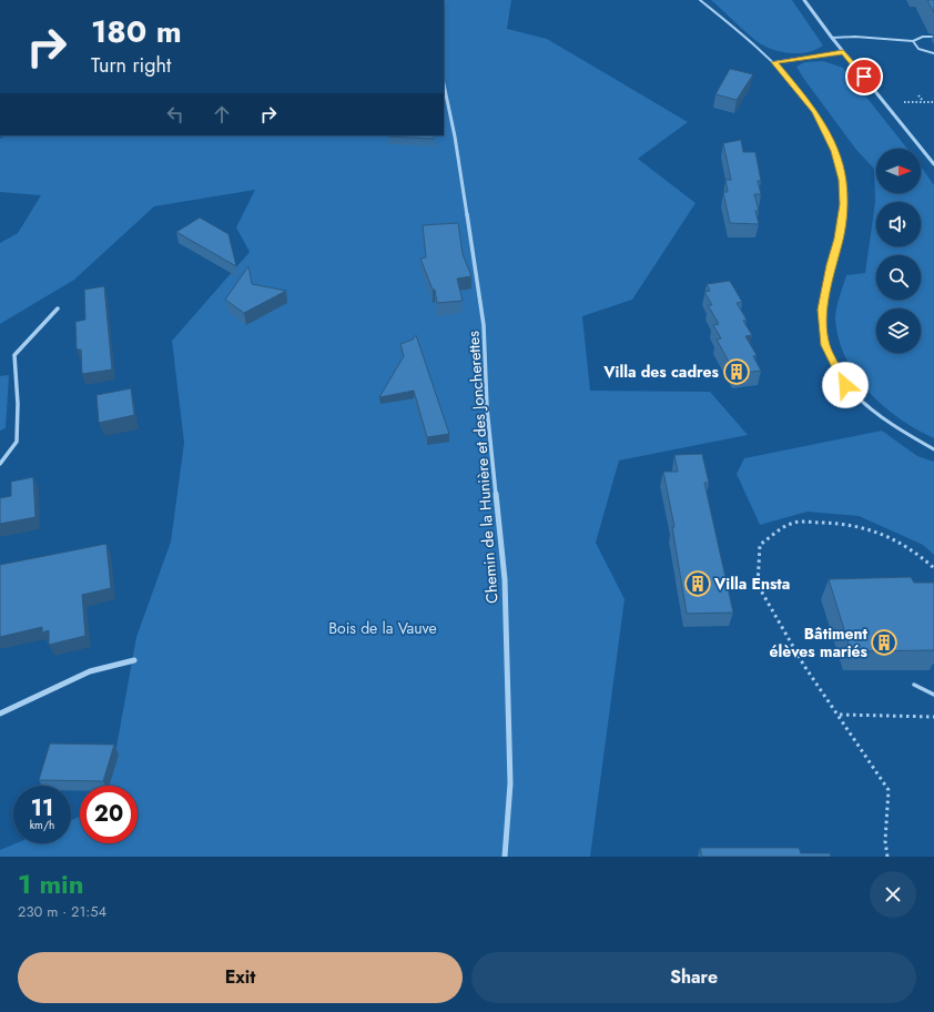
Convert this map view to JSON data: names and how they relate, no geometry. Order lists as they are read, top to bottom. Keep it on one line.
{"streets":{"street":["Chemin de la Hunière et des Joncherettes"]},"parks":["Bois de la Vauve"],"places":{"building":["Villa des cadres","Villa Ensta","Bâtiment élèves mariés"]},"north":"right","page":{"turn":["180 m","Turn right"],"speed":"11 km/h","limit":"20","heading":["1 min","230 m · 21:54"],"buttons":["Exit","Share"]}}
